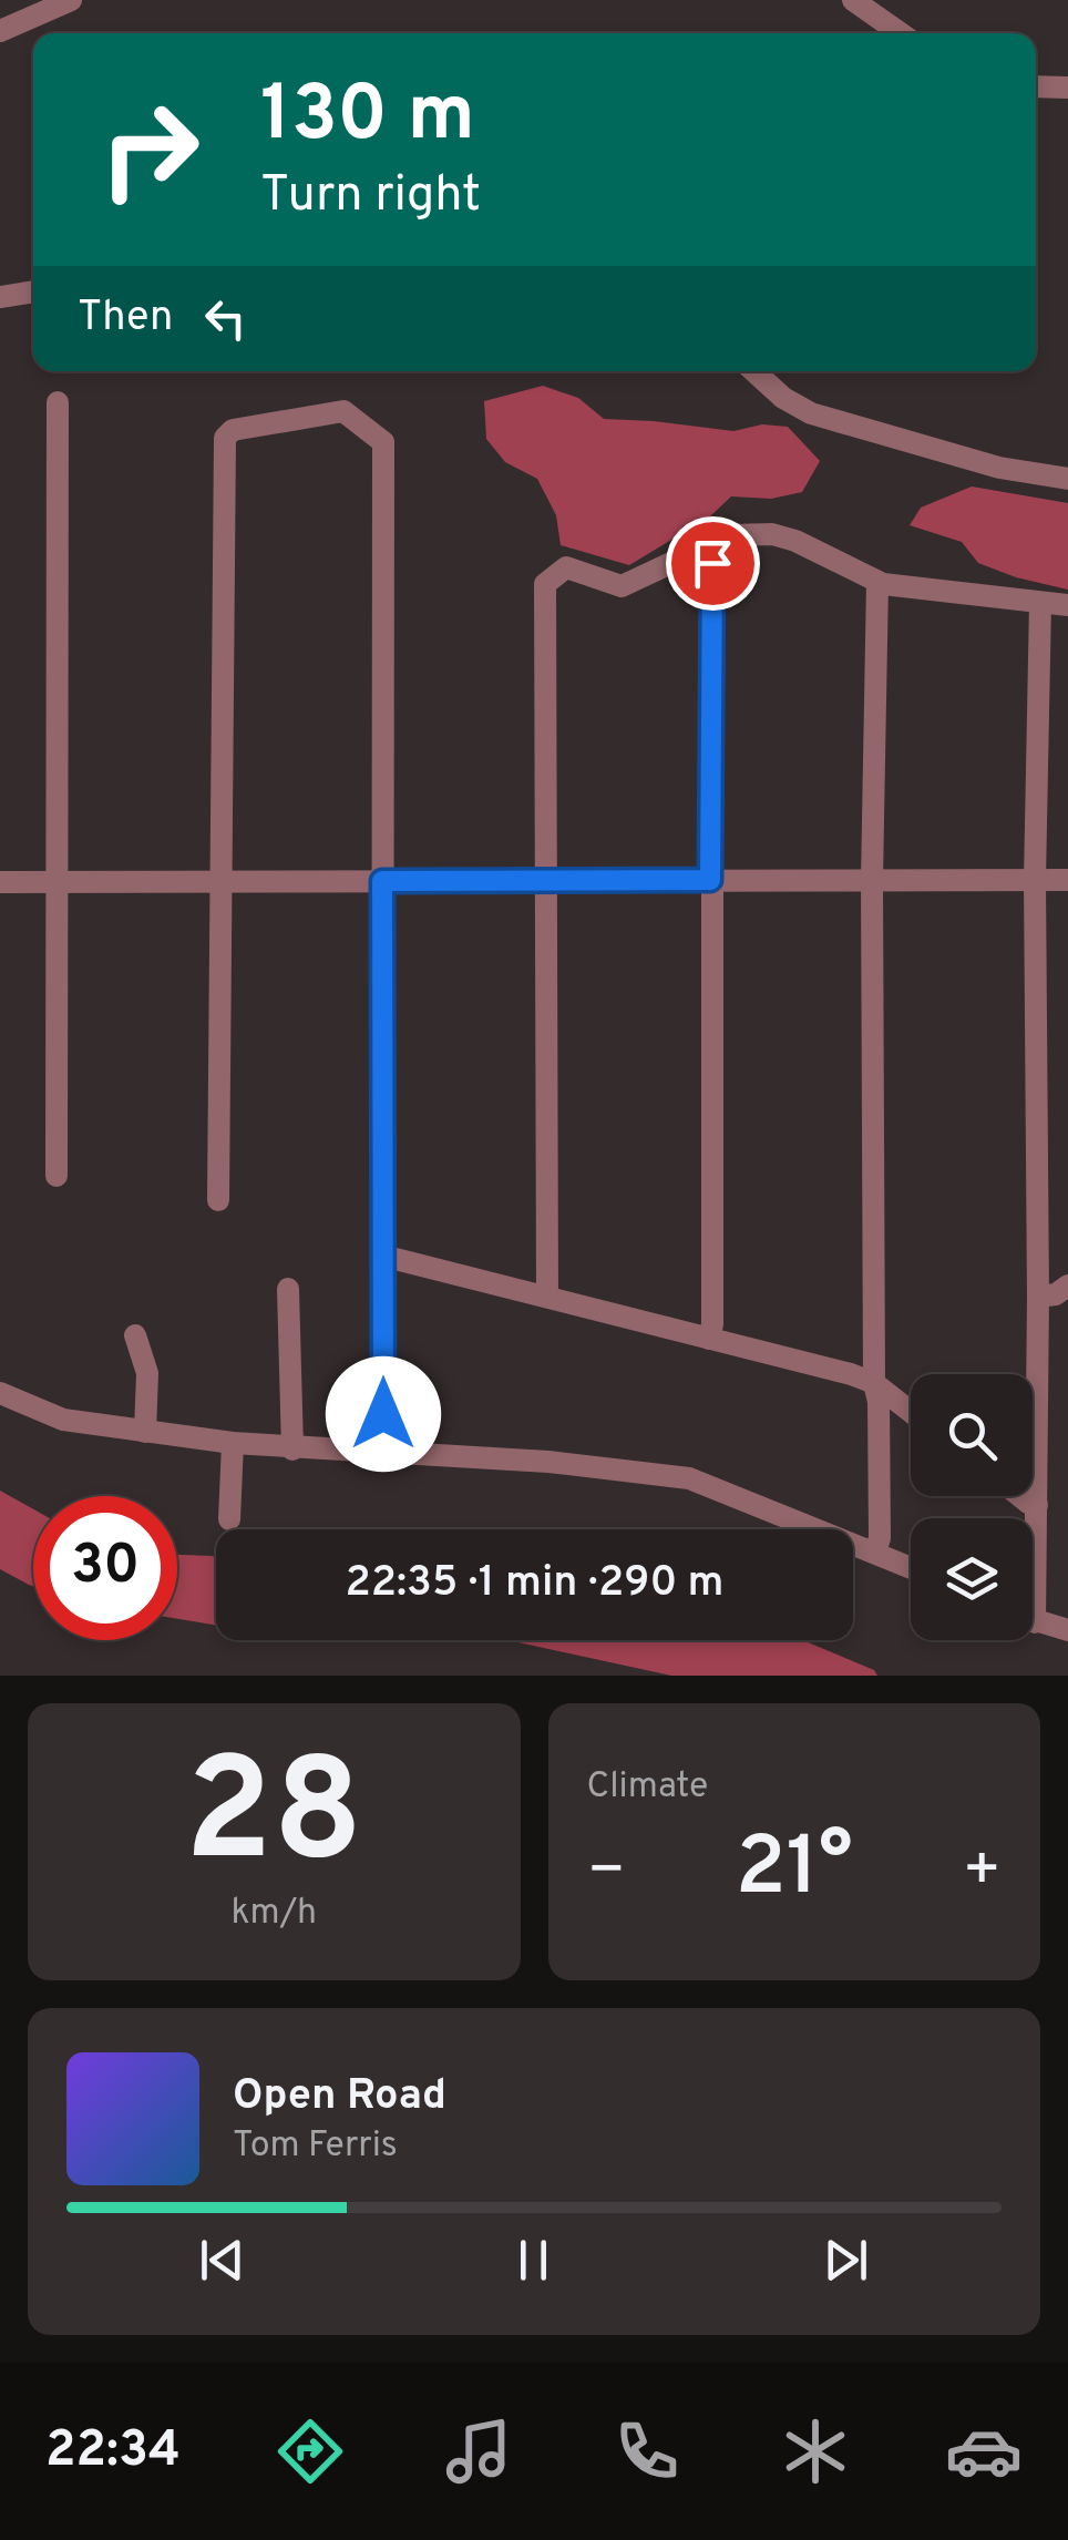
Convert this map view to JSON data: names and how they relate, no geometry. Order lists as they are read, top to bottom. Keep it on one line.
{"page":{"turn":["130 m","Turn right"],"then":"Then","limit":"30","trip":"22:35 · 1 min · 290 m","tile":[["28","km/h"],"Climate"],"heat":["−","21°","+"],"song":["Open Road","Tom Ferris"],"tabs":"22:34"}}
